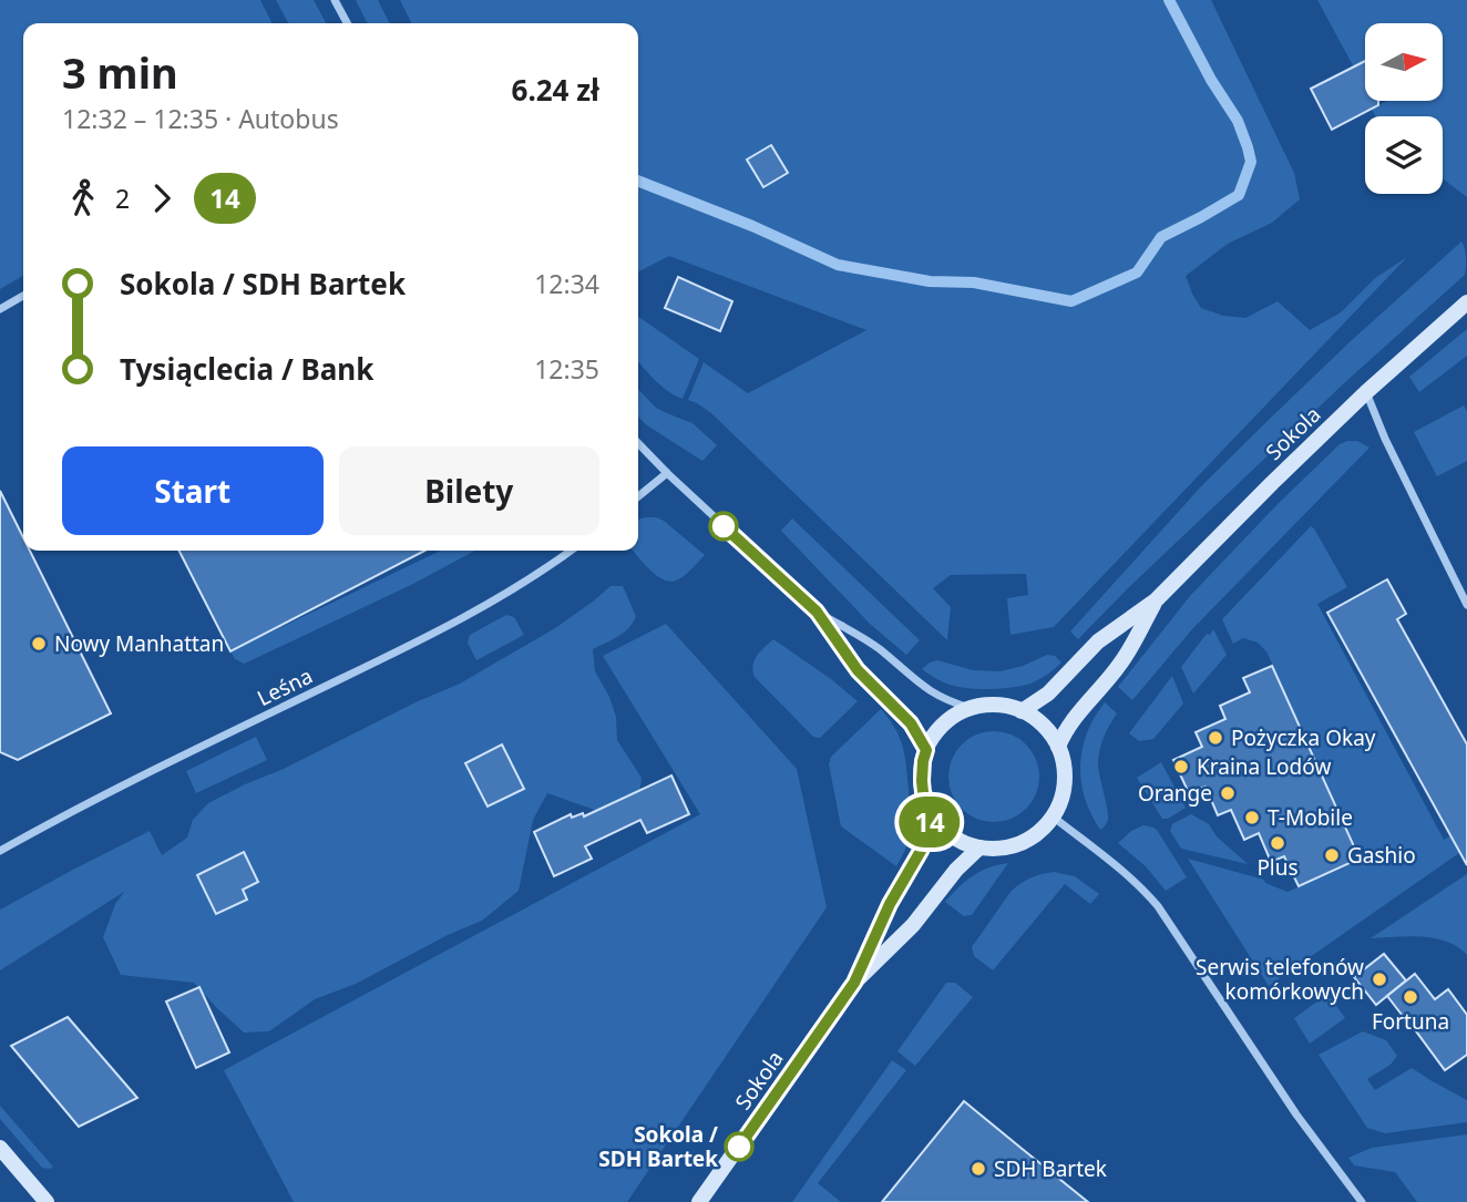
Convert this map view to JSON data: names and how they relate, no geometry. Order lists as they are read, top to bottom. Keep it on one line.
{"streets":{"street":["Sokola","Leśna"]},"places":["Nowy Manhattan","Pożyczka Okay","Kraina Lodów","Orange","T-Mobile","Plus","Gashio","Serwis telefonów komórkowych","Fortuna","Sokola / SDH Bartek","SDH Bartek"],"lines":["bus line 14"],"north":"right","page":{"on_map":"14","heading":["3 min","12:32 – 12:35 · Autobus","6.24 zł"],"legs":["2","14"],"list":[{"name":"Sokola / SDH Bartek","value":"12:34"},{"name":"Tysiąclecia / Bank","value":"12:35"}],"buttons":["Start","Bilety"]}}
